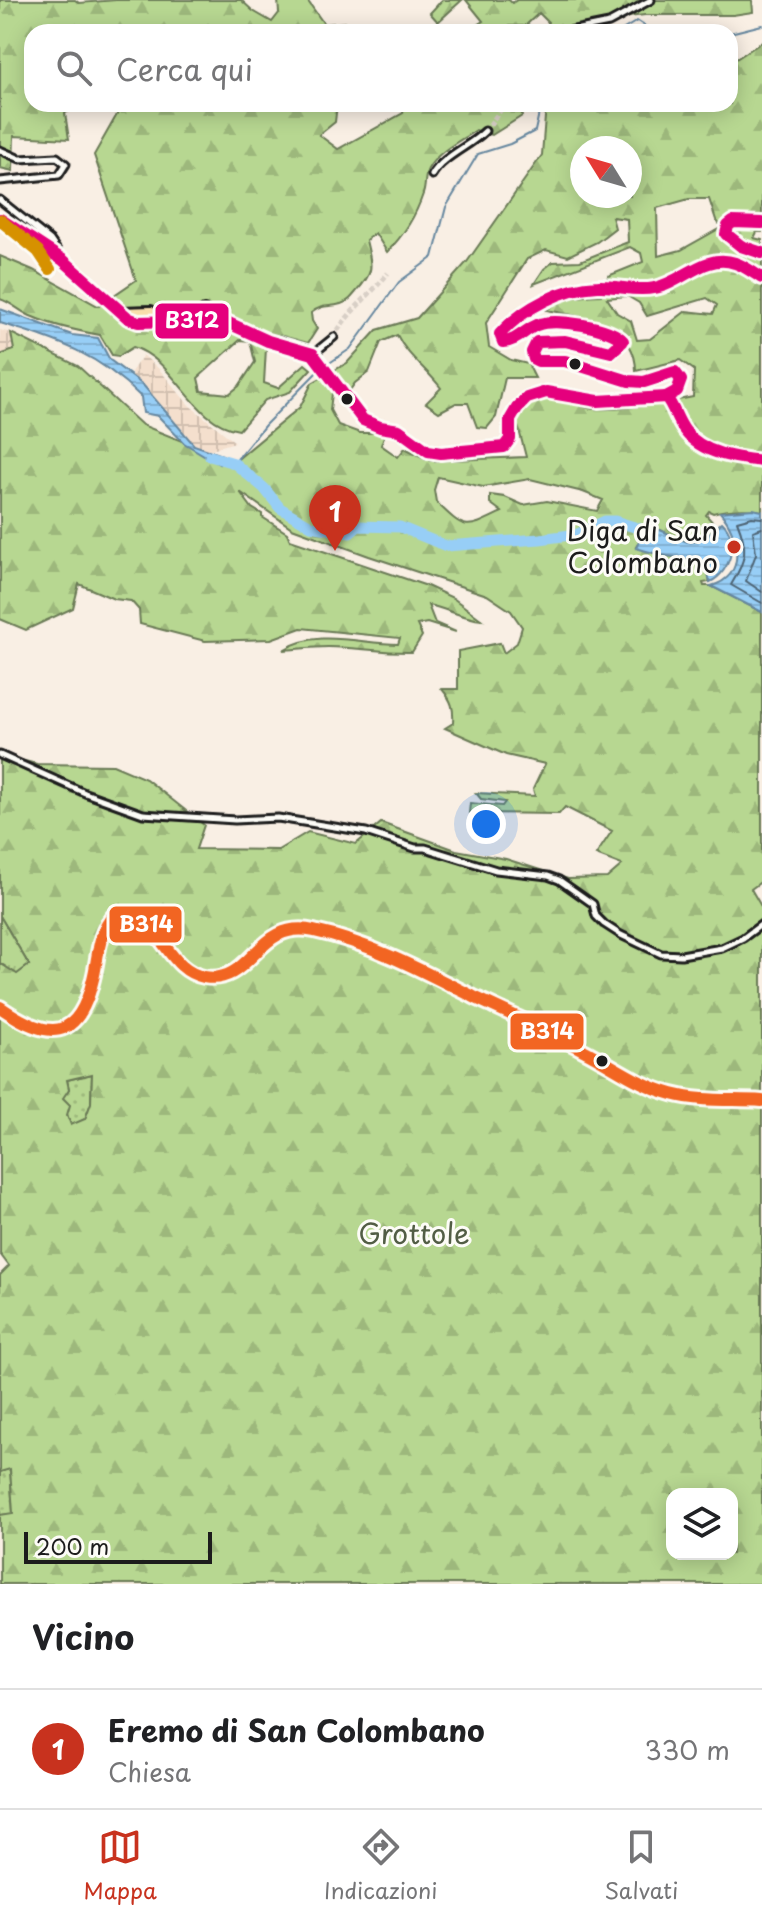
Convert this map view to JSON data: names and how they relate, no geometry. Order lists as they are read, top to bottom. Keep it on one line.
{"parks":["Grottole"],"places":["Diga di San Colombano"],"lines":["transit line B312","transit line B314"],"scale_bar":"200 m","north":"top left","page":{"search":"Cerca qui","pins":"1","scale":"200 m","heading":"Vicino","list":[{"mark":"1","name":"Eremo di San Colombano","note":"Chiesa","value":"330 m"}],"nav":["Mappa","Indicazioni","Salvati"]}}
